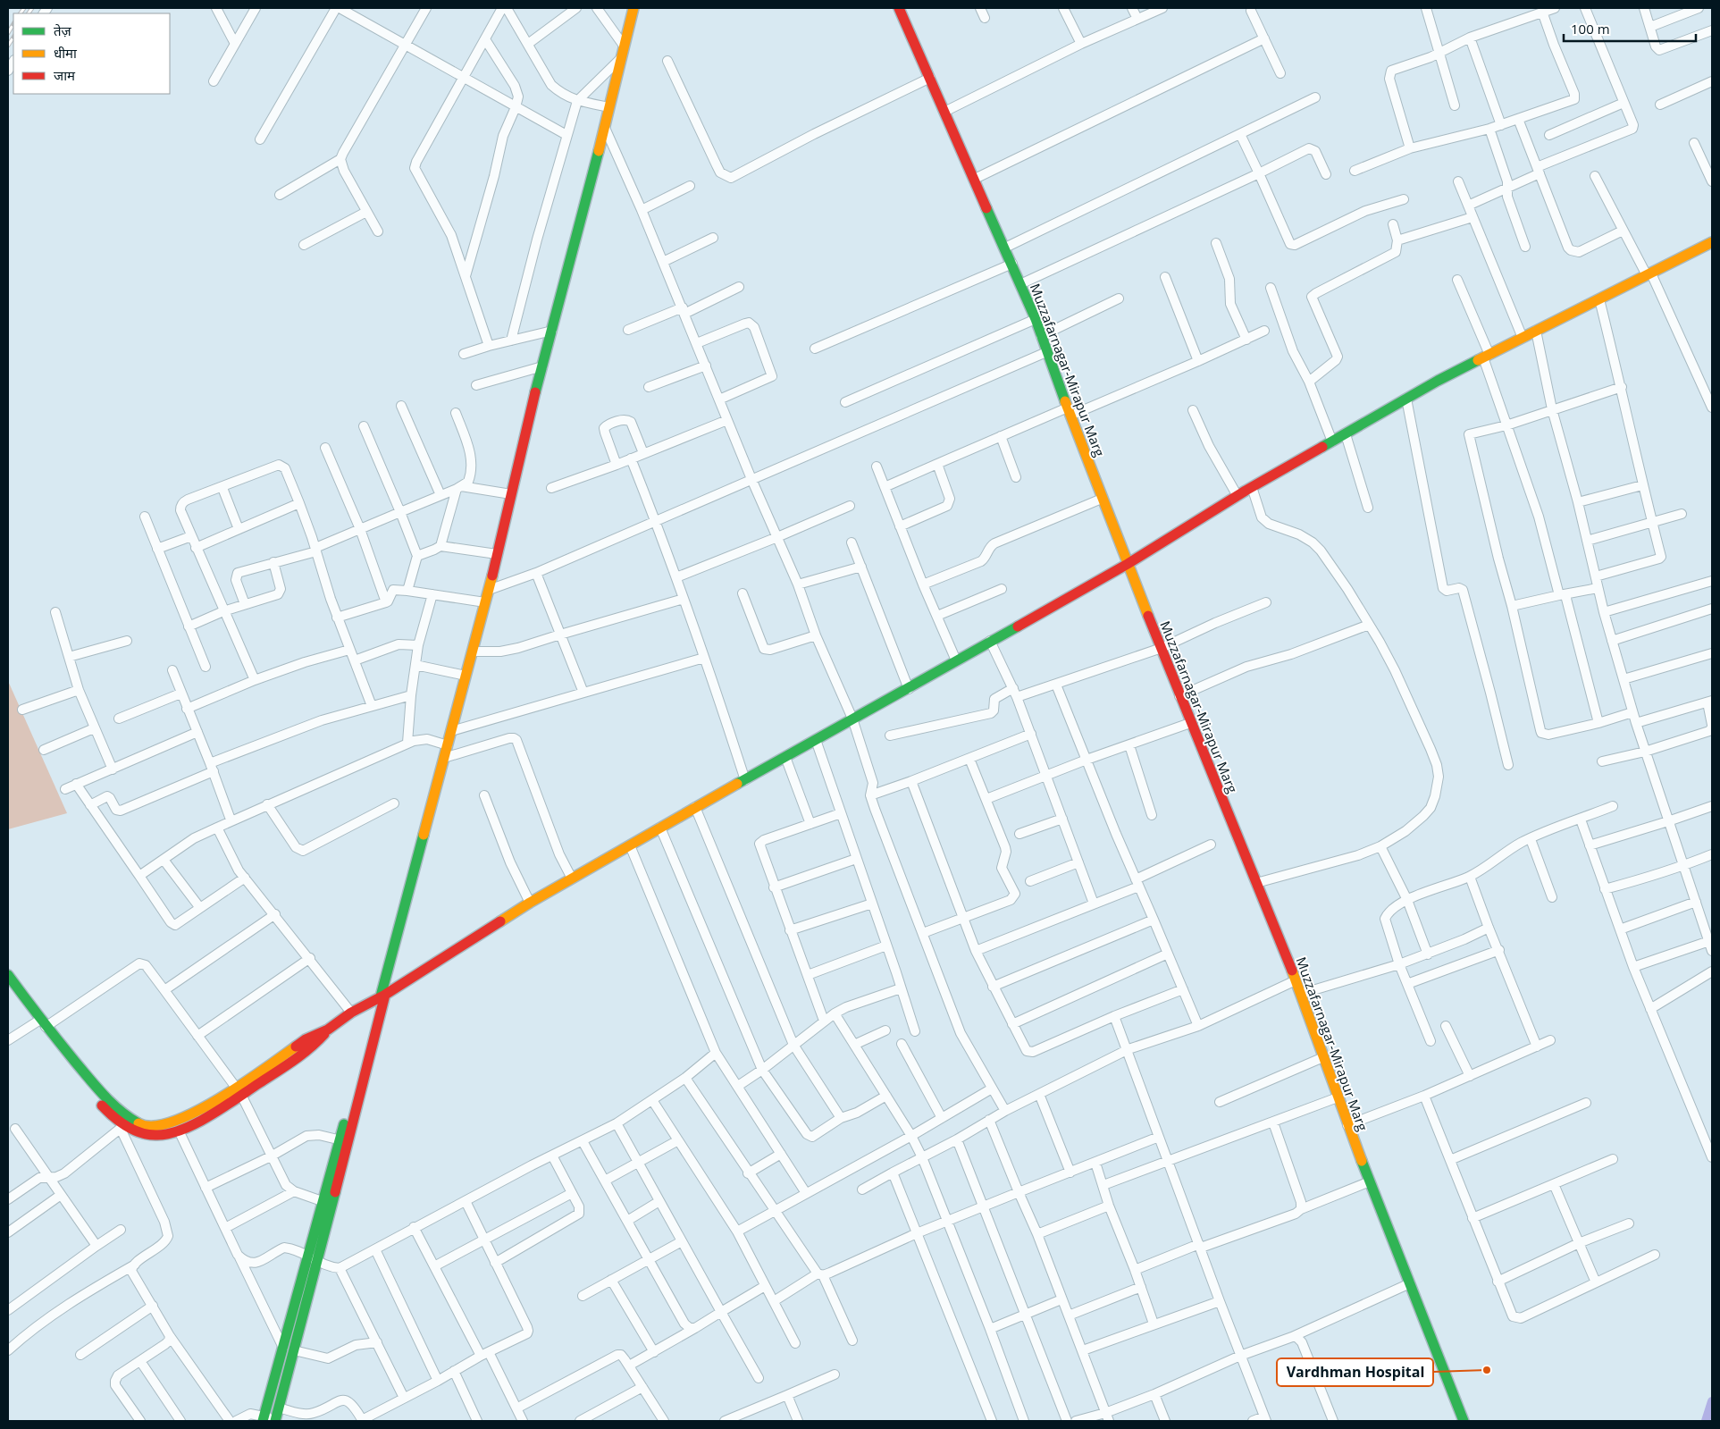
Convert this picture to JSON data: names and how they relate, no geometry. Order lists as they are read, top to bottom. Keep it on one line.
{"streets":{"main road":["Muzzafarnagar-Mirapur Marg"]},"places":["Vardhman Hospital"],"legend":["तेज़","धीमा","जाम"],"scale_bar":"100 m"}
